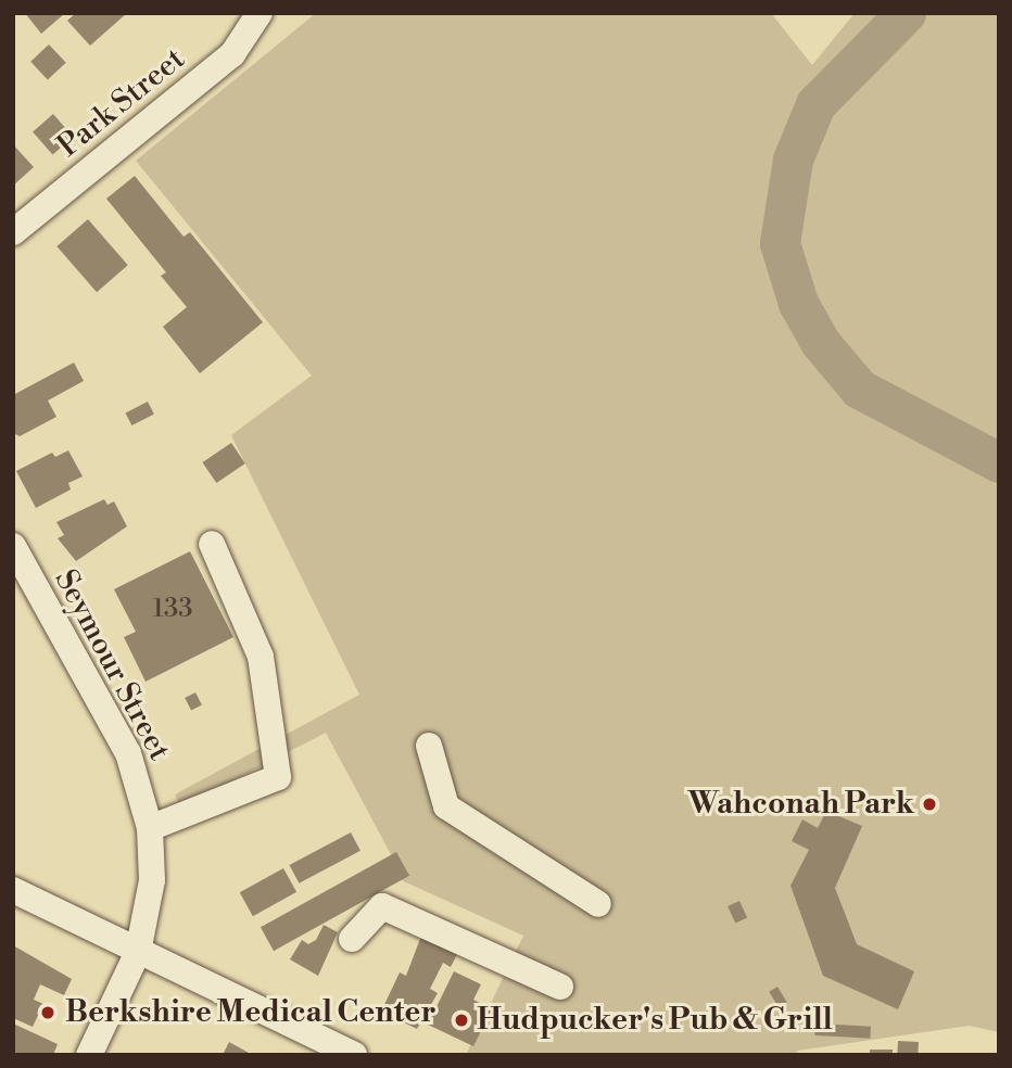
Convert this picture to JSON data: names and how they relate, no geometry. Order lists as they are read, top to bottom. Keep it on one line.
{"streets":{"street":["Park Street","Seymour Street"]},"places":["Wahconah Park","Berkshire Medical Center","Hudpucker's Pub & Grill"],"house_numbers":["133"]}
